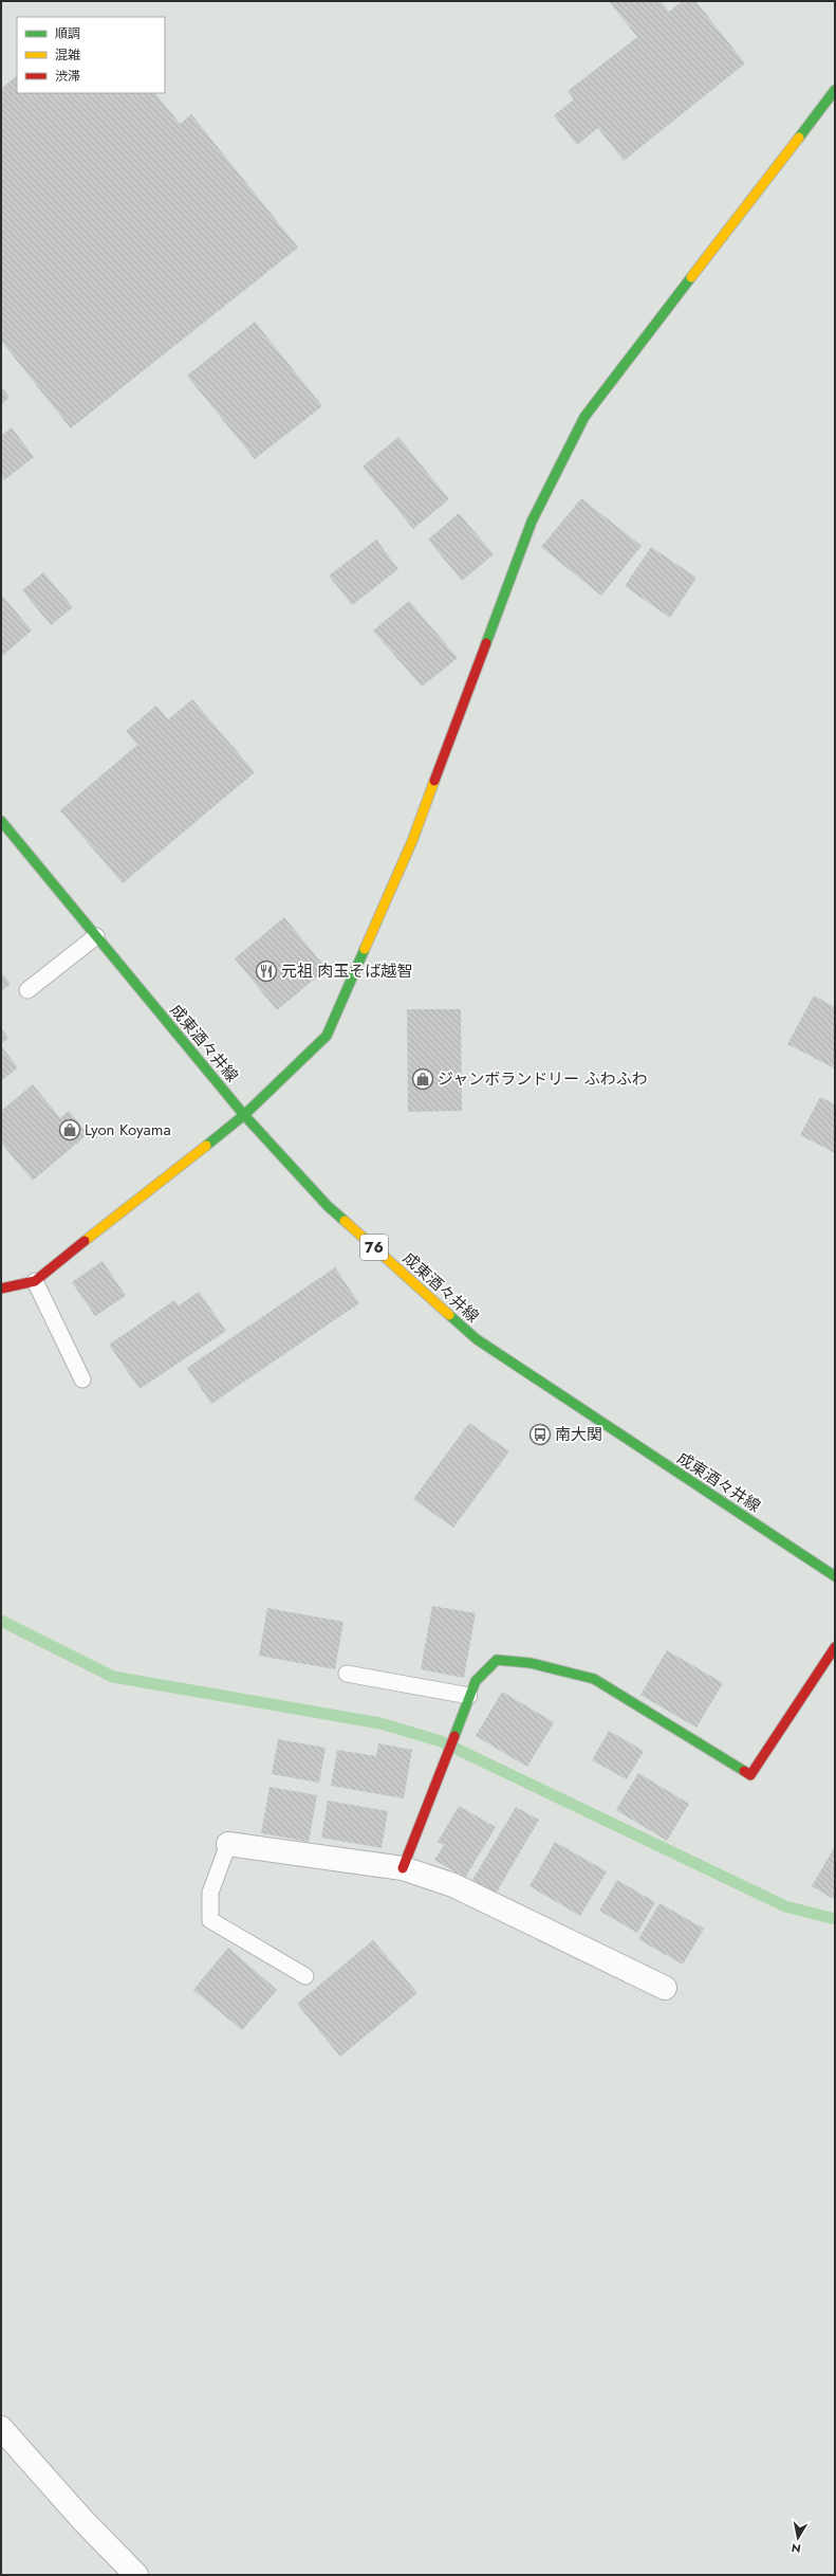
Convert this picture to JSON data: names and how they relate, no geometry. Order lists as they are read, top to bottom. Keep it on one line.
{"streets":{"street":["成東酒々井線","76"]},"places":{"restaurant":["元祖 肉玉そば越智"],"shop":["ジャンボランドリー ふわふわ","Lyon Koyama"],"bus stop":["南大関"]},"legend":["順調","混雑","渋滞"],"north":"bottom"}
